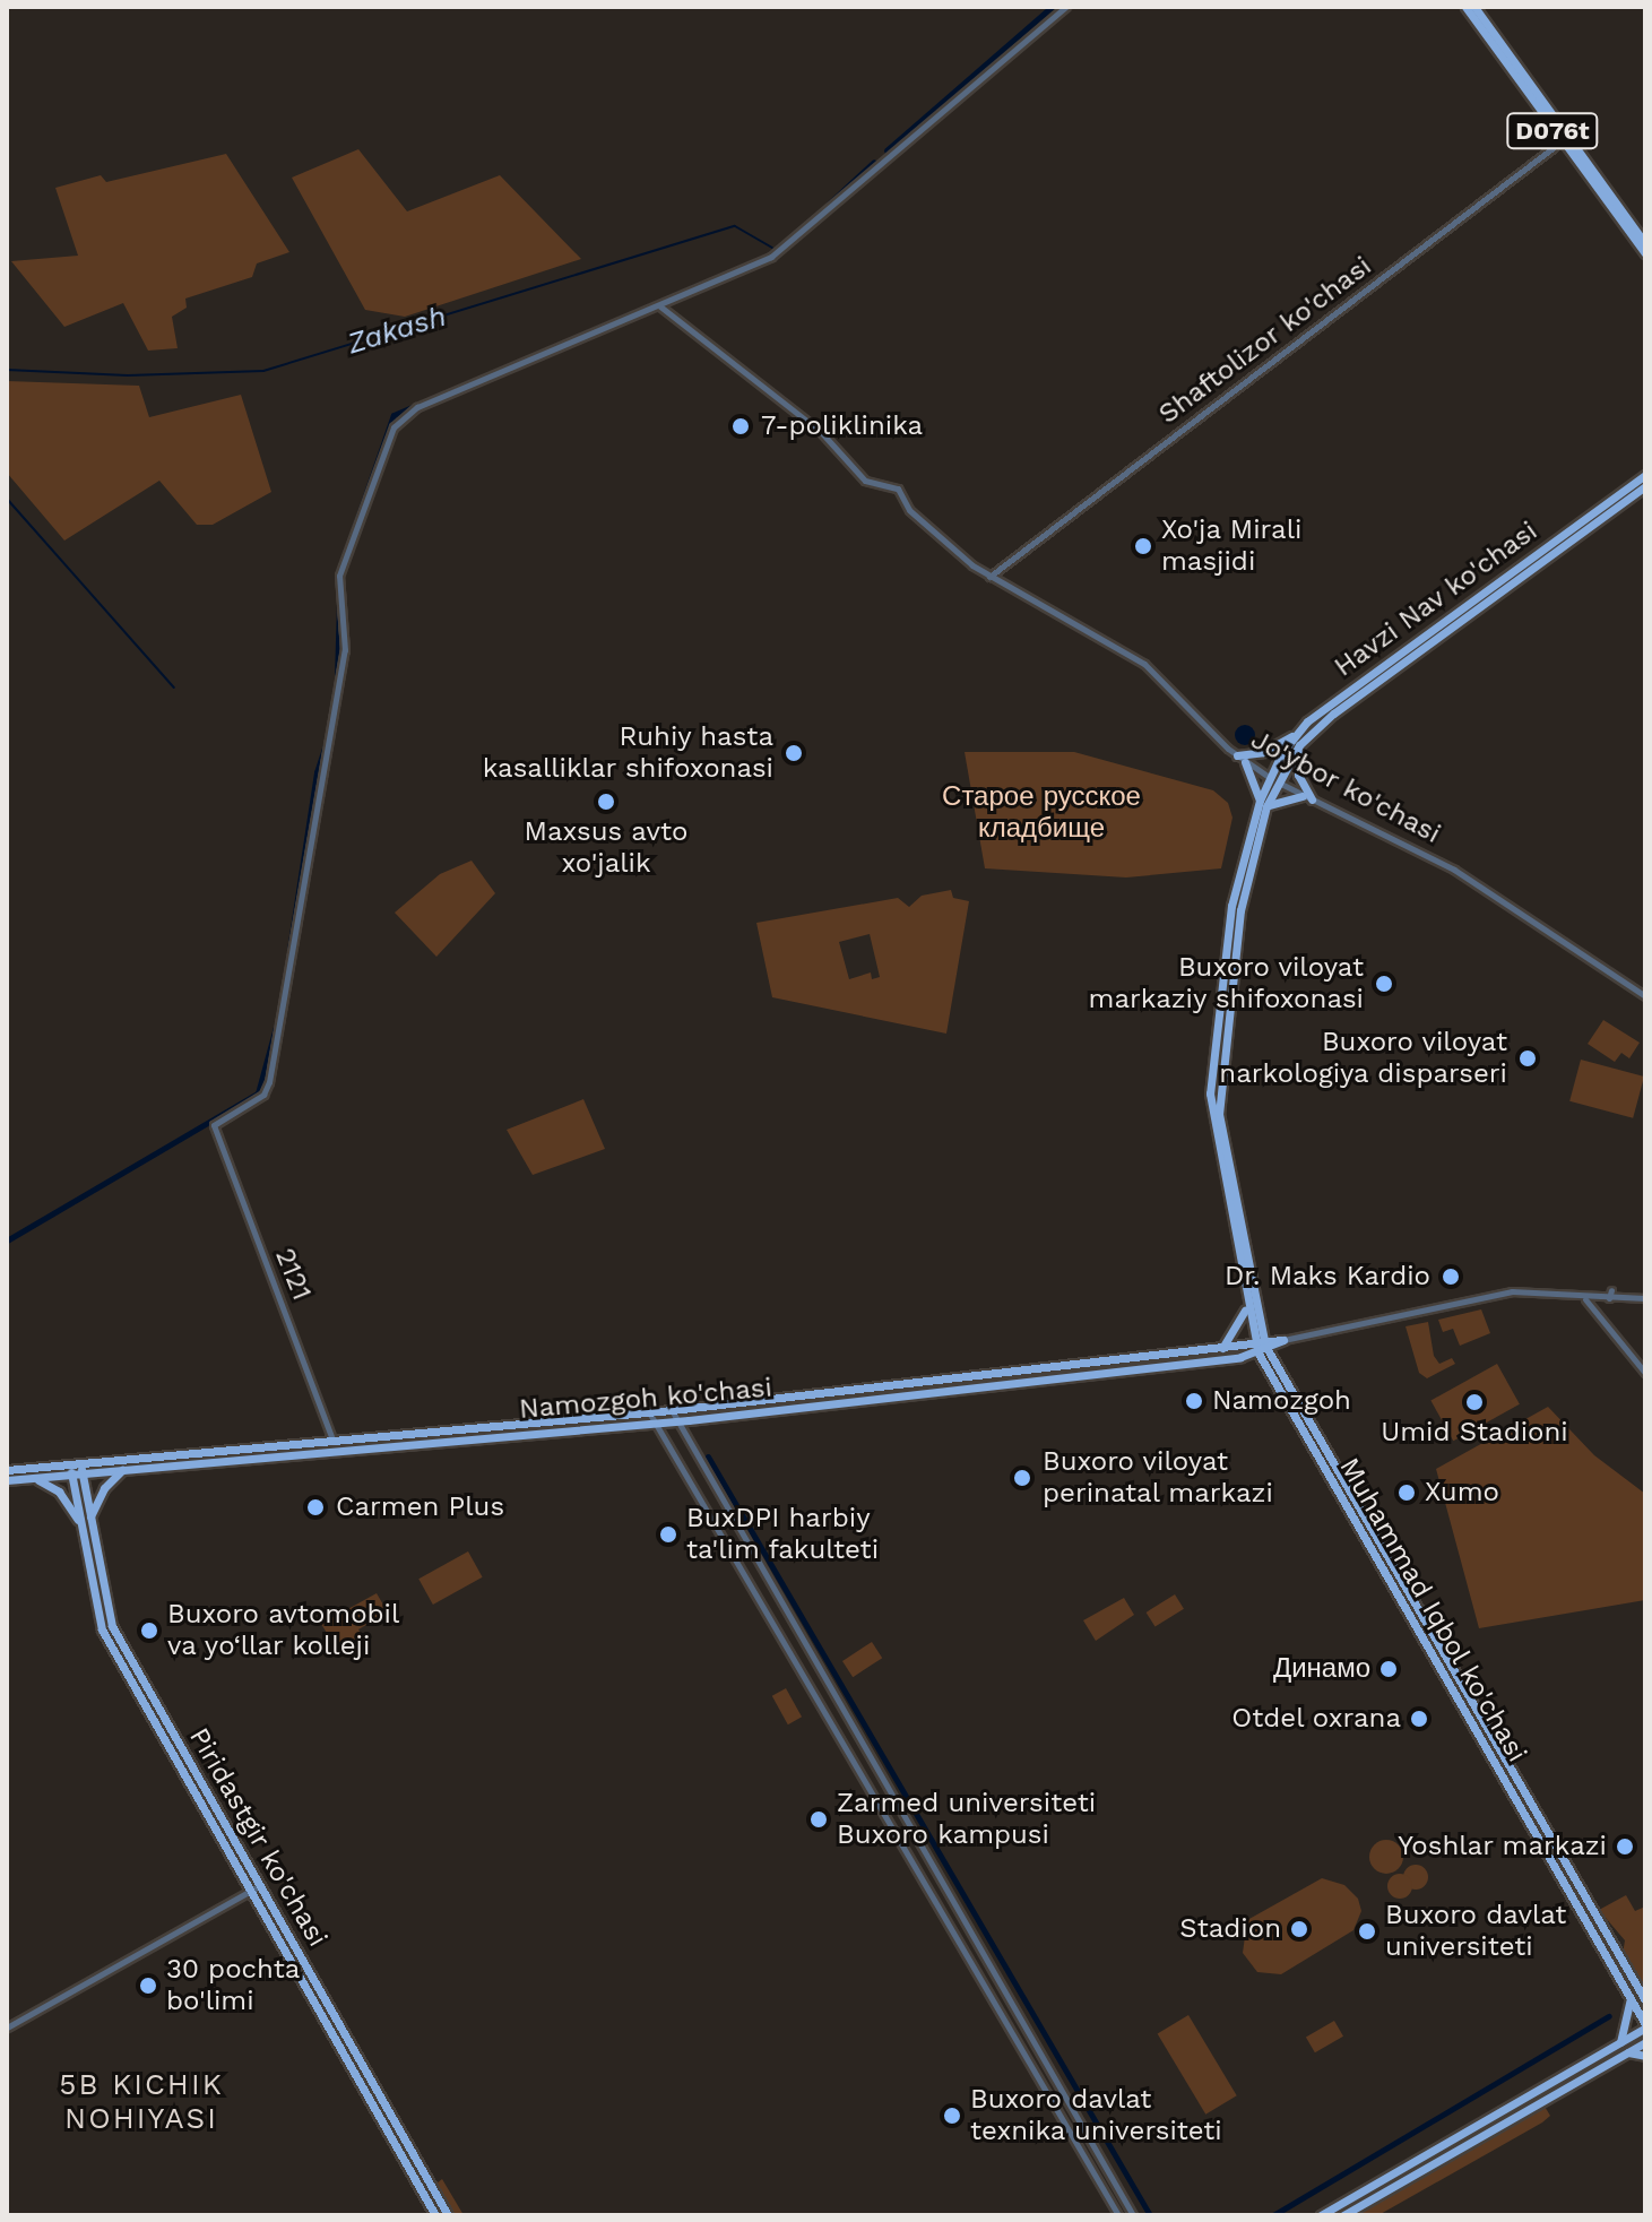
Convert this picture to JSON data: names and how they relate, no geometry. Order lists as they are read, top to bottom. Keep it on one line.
{"streets":{"main road":["D076t","Havzi Nav ko'chasi","Namozgoh ko'chasi","Muhammad Iqbol ko'chasi","Piridastgir ko'chasi"],"street":["Shaftolizor ko'chasi","Jo'ybor ko'chasi","2121"]},"crossings":[["D076t","Shaftolizor ko'chasi"],["Shaftolizor ko'chasi","Jo'ybor ko'chasi"],["Havzi Nav ko'chasi","Jo'ybor ko'chasi"],["Havzi Nav ko'chasi","Muhammad Iqbol ko'chasi"],["Jo'ybor ko'chasi","2121"],["Jo'ybor ko'chasi","Muhammad Iqbol ko'chasi"],["2121","Namozgoh ko'chasi"],["Namozgoh ko'chasi","Muhammad Iqbol ko'chasi"],["Namozgoh ko'chasi","Piridastgir ko'chasi"]],"districts":["5B KICHIK NOHIYASI"],"water":["Zakash"],"parks":["Старое русское кладбище"],"places":["7-poliklinika","Xo'ja Mirali masjidi","Ruhiy hasta kasalliklar shifoxonasi","Maxsus avto xo'jalik","Buxoro viloyat markaziy shifoxonasi","Buxoro viloyat narkologiya disparseri","Dr. Maks Kardio","Namozgoh","Umid Stadioni","Buxoro viloyat perinatal markazi","Xumo","Carmen Plus","BuxDPI harbiy ta'lim fakulteti","Buxoro avtomobil va yo‘llar kolleji","Динамо","Otdel oxrana","Zarmed universiteti Buxoro kampusi","Yoshlar markazi","Stadion","Buxoro davlat universiteti","30 pochta bo'limi","Buxoro davlat texnika universiteti"]}
